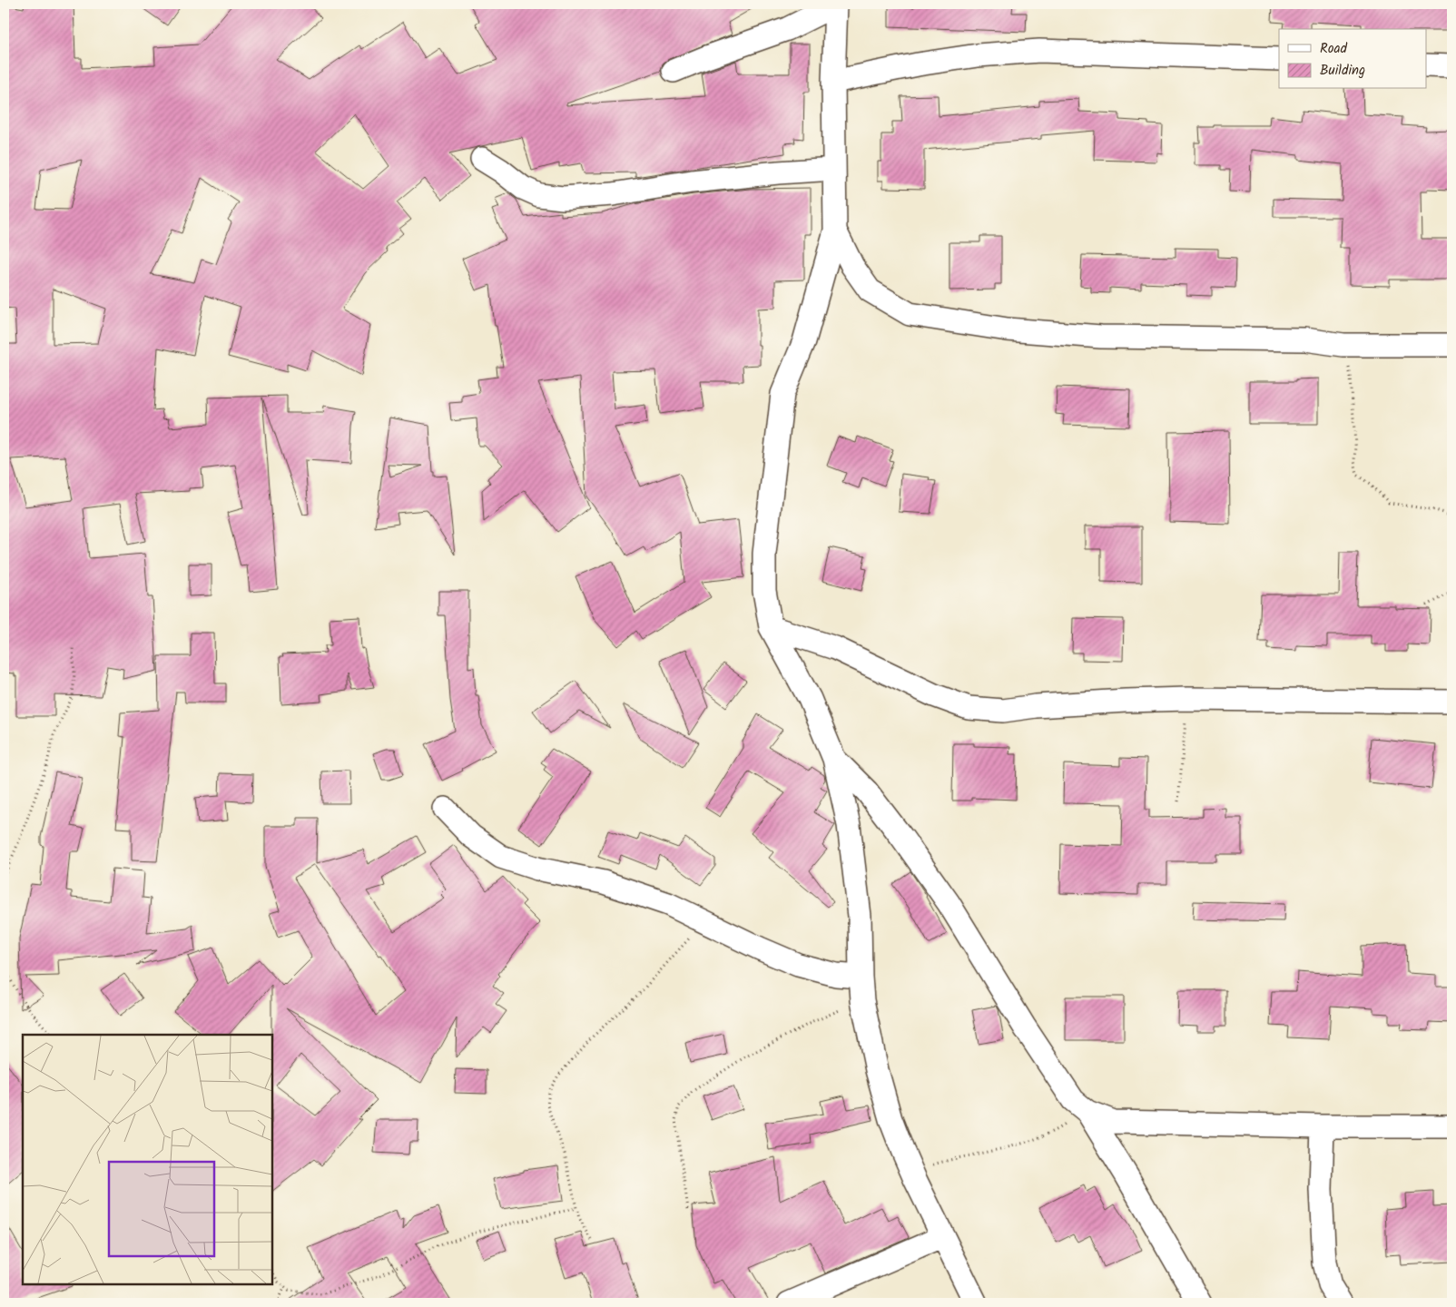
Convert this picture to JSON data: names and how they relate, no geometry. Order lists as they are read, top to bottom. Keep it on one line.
{"legend":["Road","Building"]}
